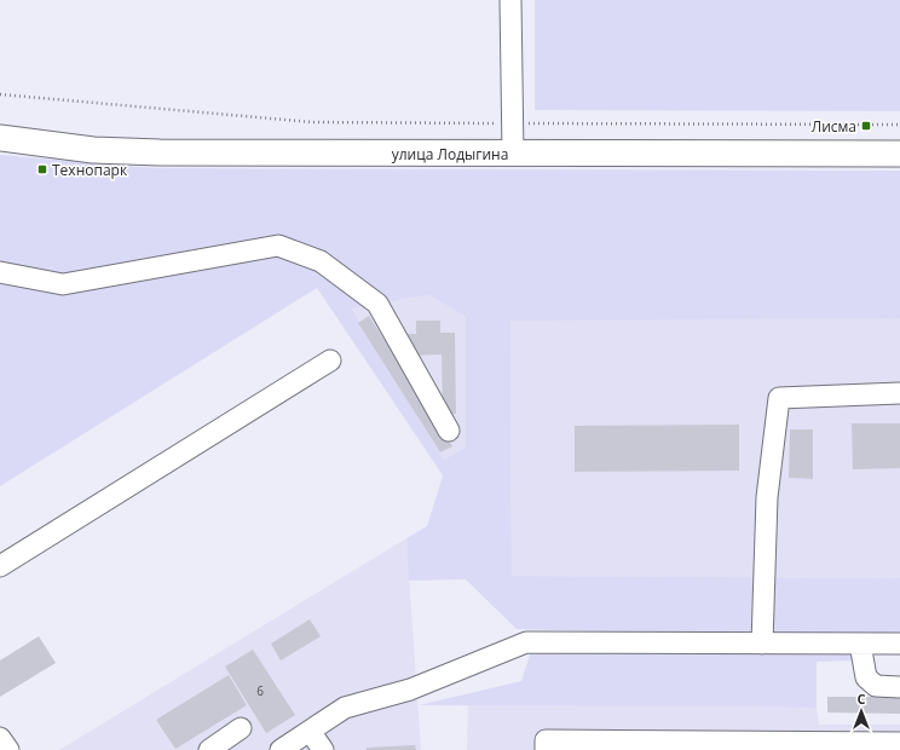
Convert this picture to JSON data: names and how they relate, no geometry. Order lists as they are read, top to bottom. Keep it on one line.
{"streets":{"main road":["улица Лодыгина"]},"places":{"transit":["Лисма","Технопарк"]},"house_numbers":["6"],"north":"top"}
